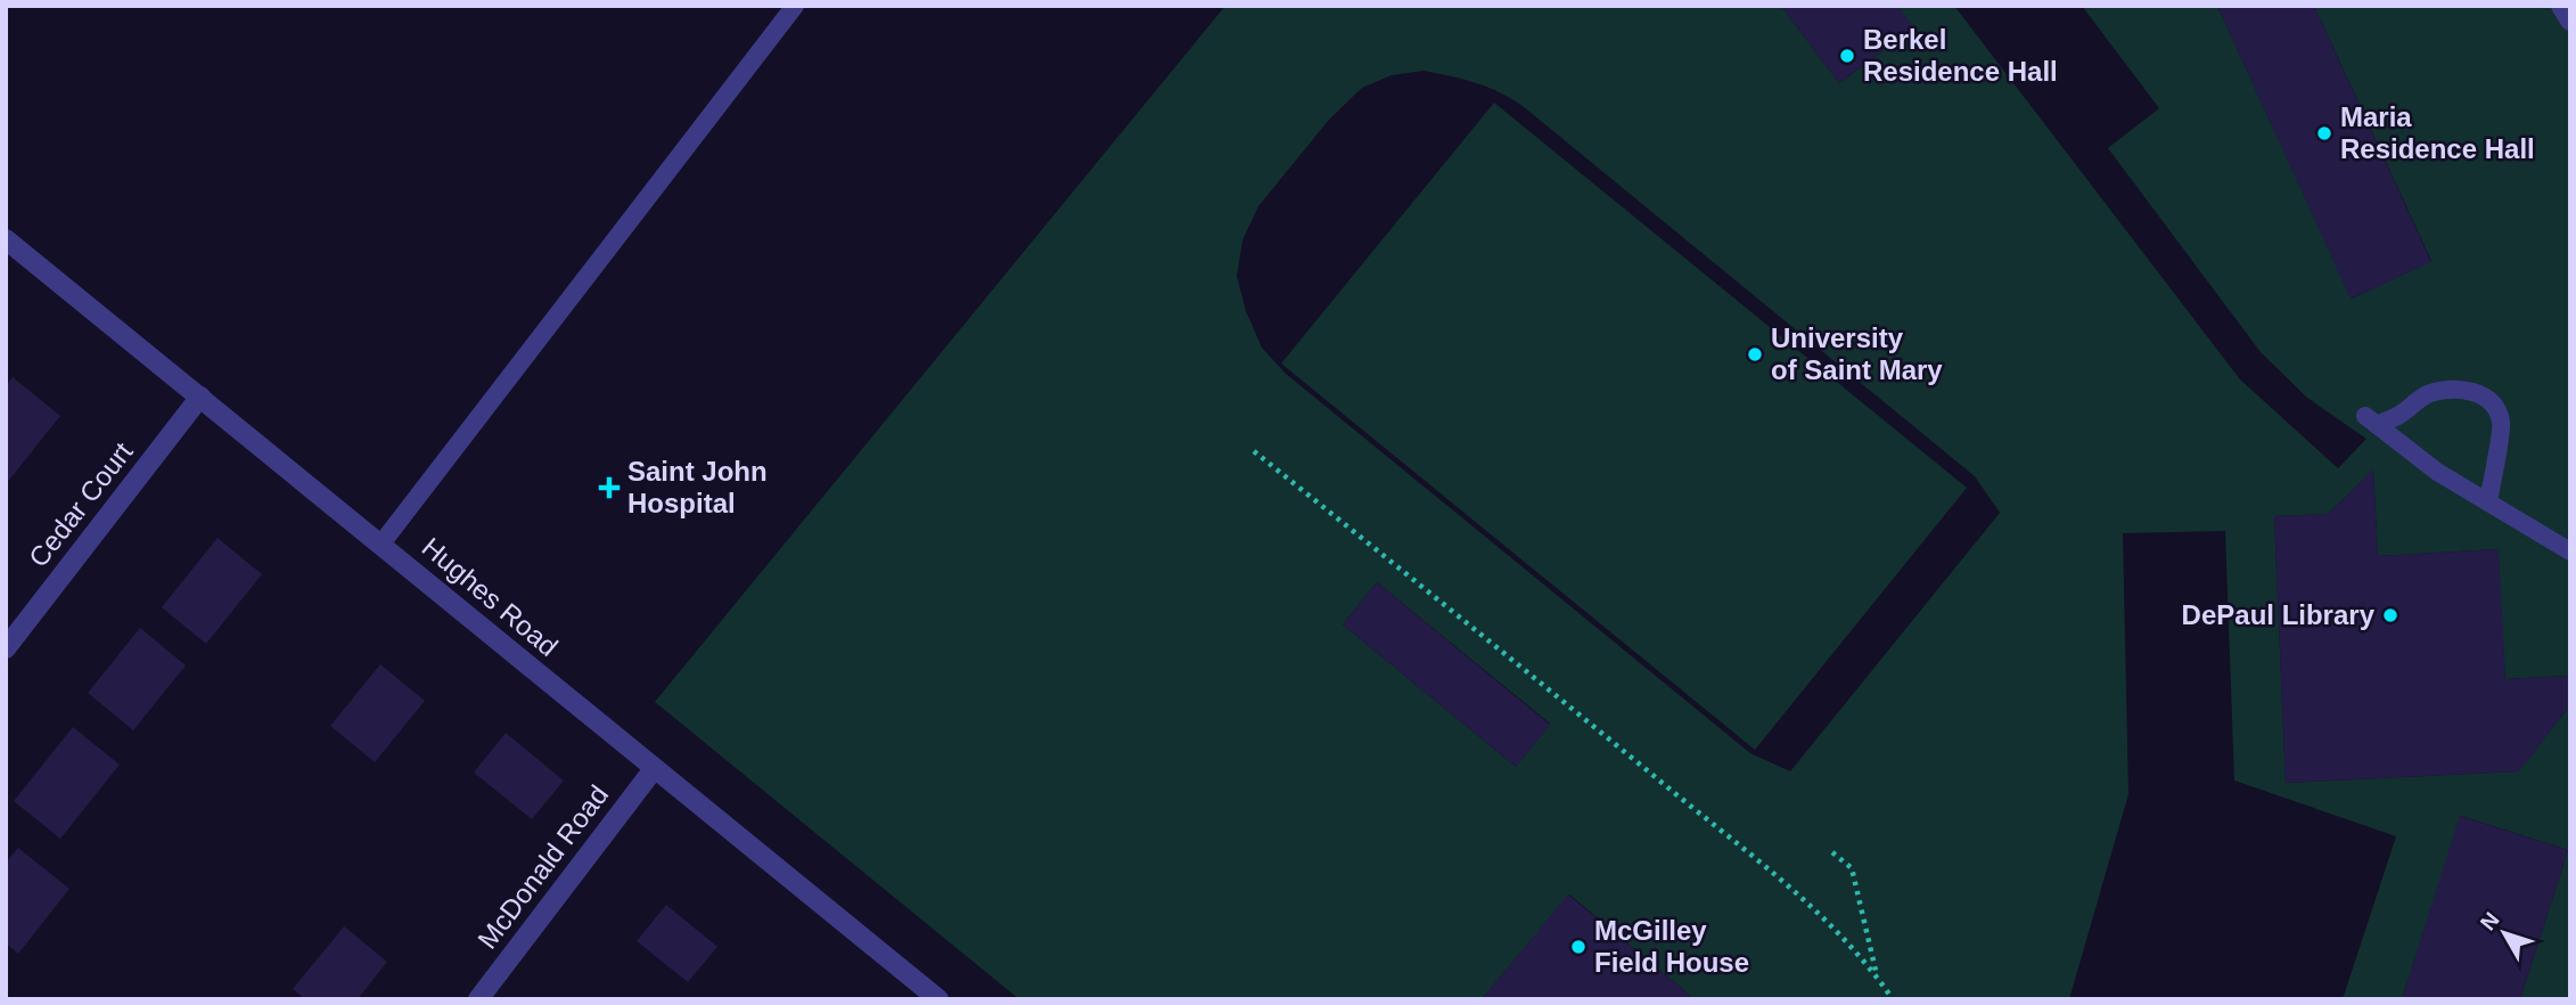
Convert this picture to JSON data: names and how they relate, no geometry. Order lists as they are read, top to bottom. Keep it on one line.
{"streets":{"street":["Cedar Court","Hughes Road","McDonald Road"]},"crossings":[["Cedar Court","Hughes Road"],["Hughes Road","McDonald Road"]],"places":{"other":["Berkel Residence Hall","Maria Residence Hall","University of Saint Mary","DePaul Library","McGilley Field House"],"health":["Saint John Hospital"]},"north":"top left"}
